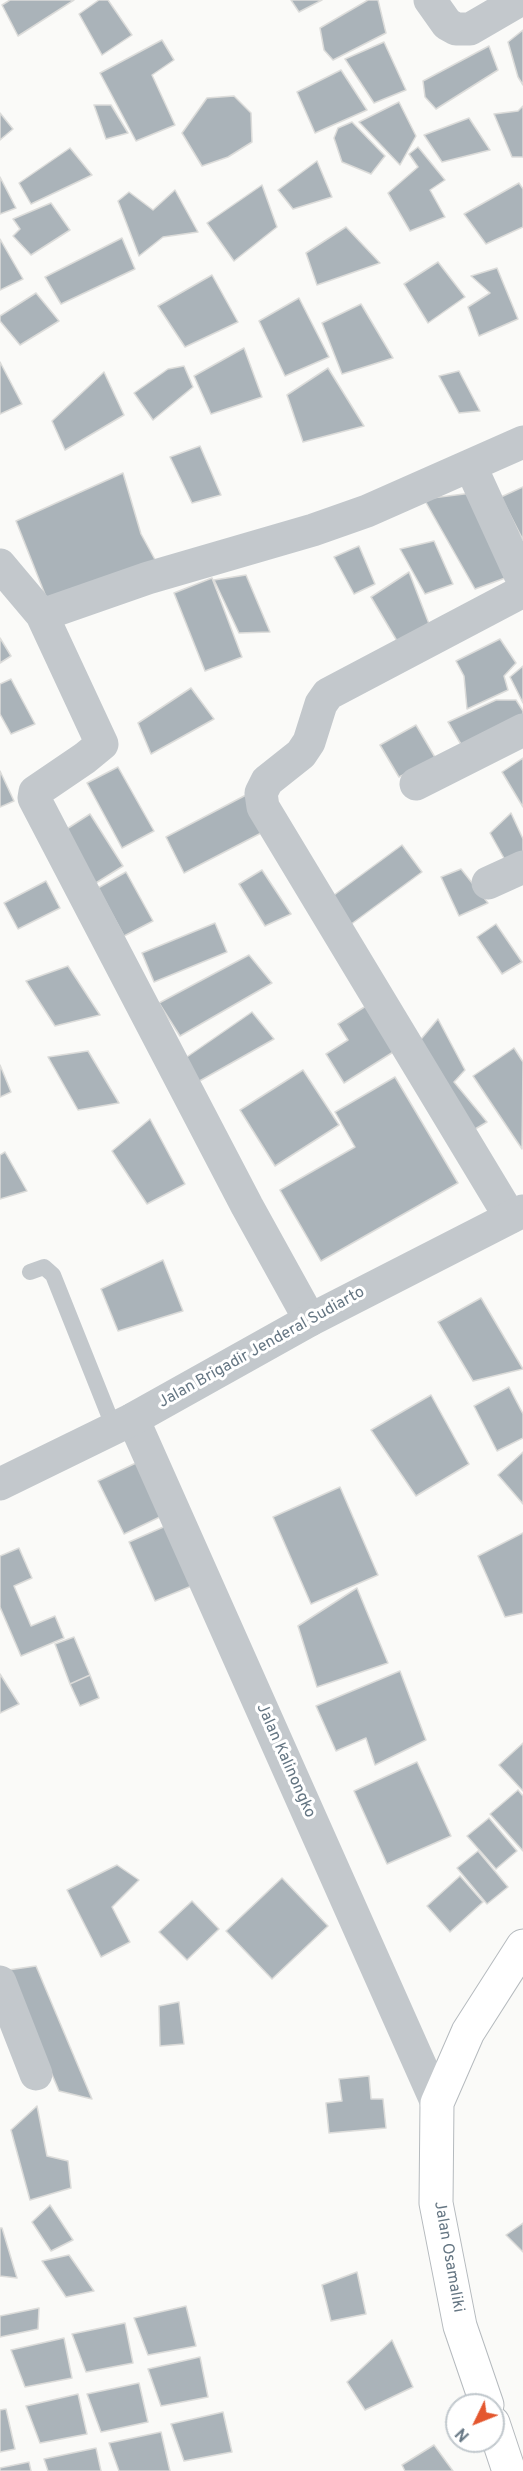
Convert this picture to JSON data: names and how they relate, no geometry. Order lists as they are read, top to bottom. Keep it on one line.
{"streets":{"main road":["Jalan Osamaliki"],"street":["Jalan Brigadir Jenderal Sudiarto","Jalan Kalinongko"]},"crossings":[["Jalan Brigadir Jenderal Sudiarto","Jalan Kalinongko"],["Jalan Kalinongko","Jalan Osamaliki"]],"north":"bottom left"}
